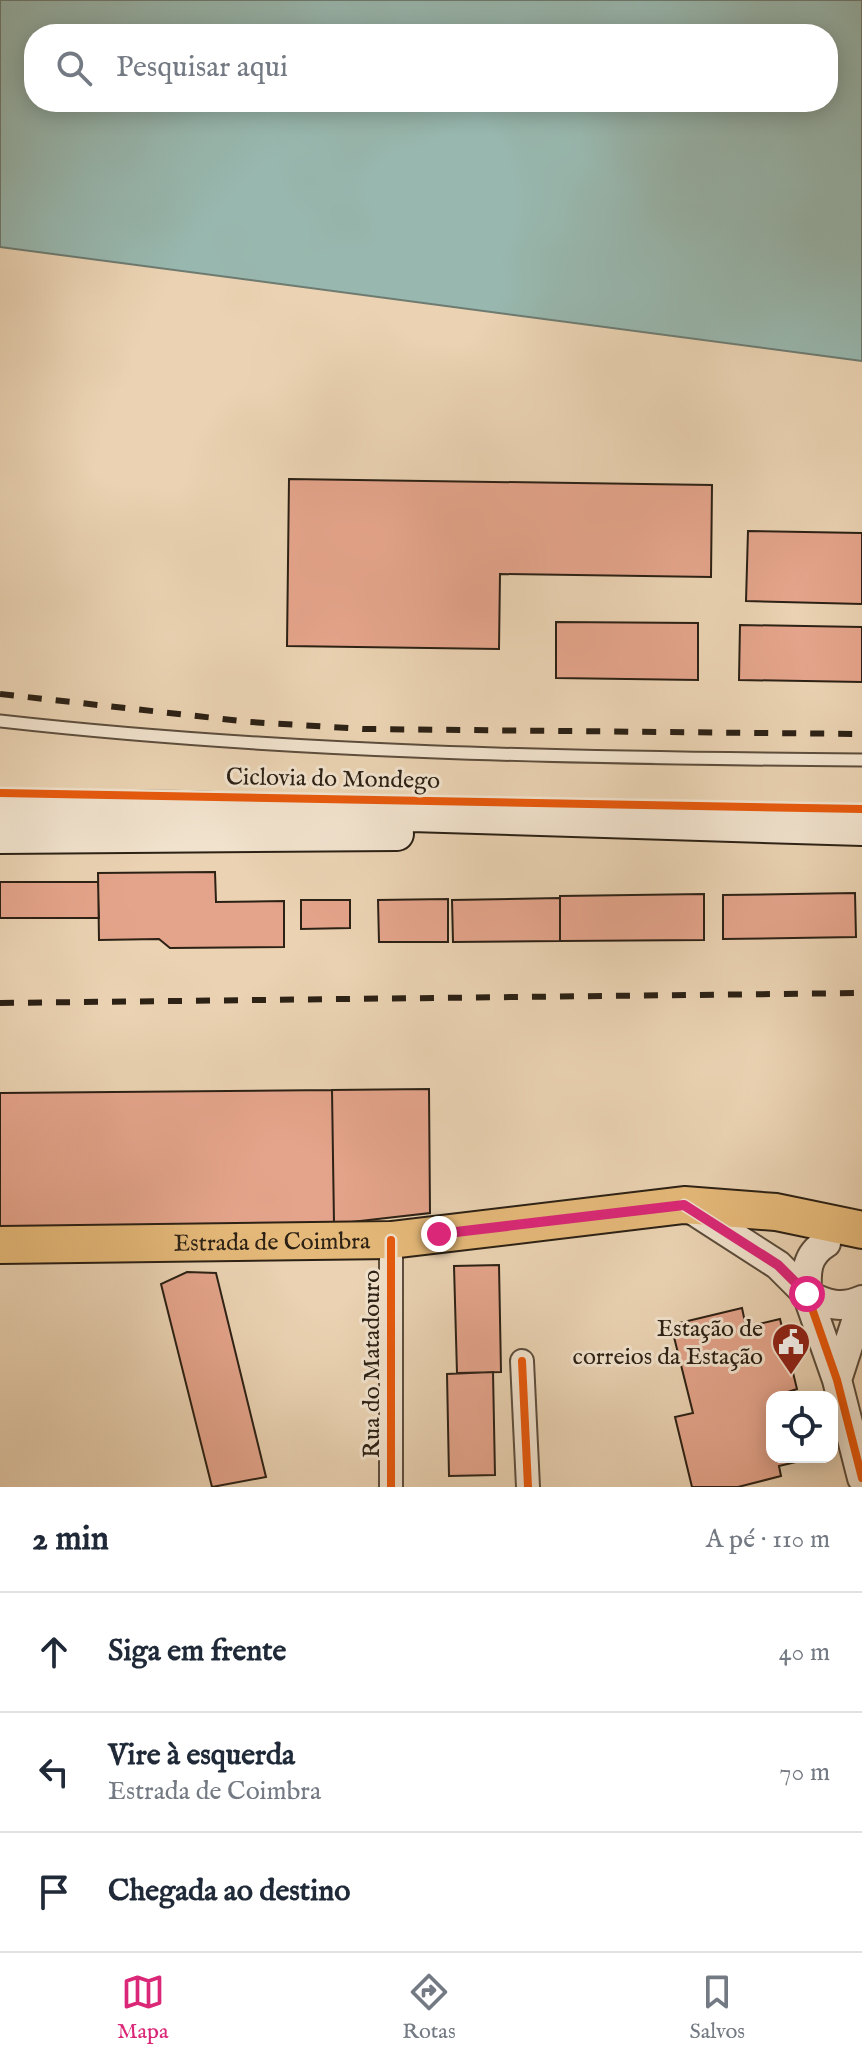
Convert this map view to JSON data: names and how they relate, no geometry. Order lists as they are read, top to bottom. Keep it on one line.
{"streets":{"main road":["Estrada de Coimbra"],"street":["Rua do Matadouro"],"cycle path":["Ciclovia do Mondego"]},"crossings":[["Estrada de Coimbra","Rua do Matadouro"]],"places":{"public building":["Estação de correios da Estação"]},"page":{"search":"Pesquisar aqui","heading":["2 min","A pé · 110 m"],"list":[["Siga em frente","40 m"],["Vire à esquerda","Estrada de Coimbra","70 m"],"Chegada ao destino"],"nav":["Mapa","Rotas","Salvos"]}}
